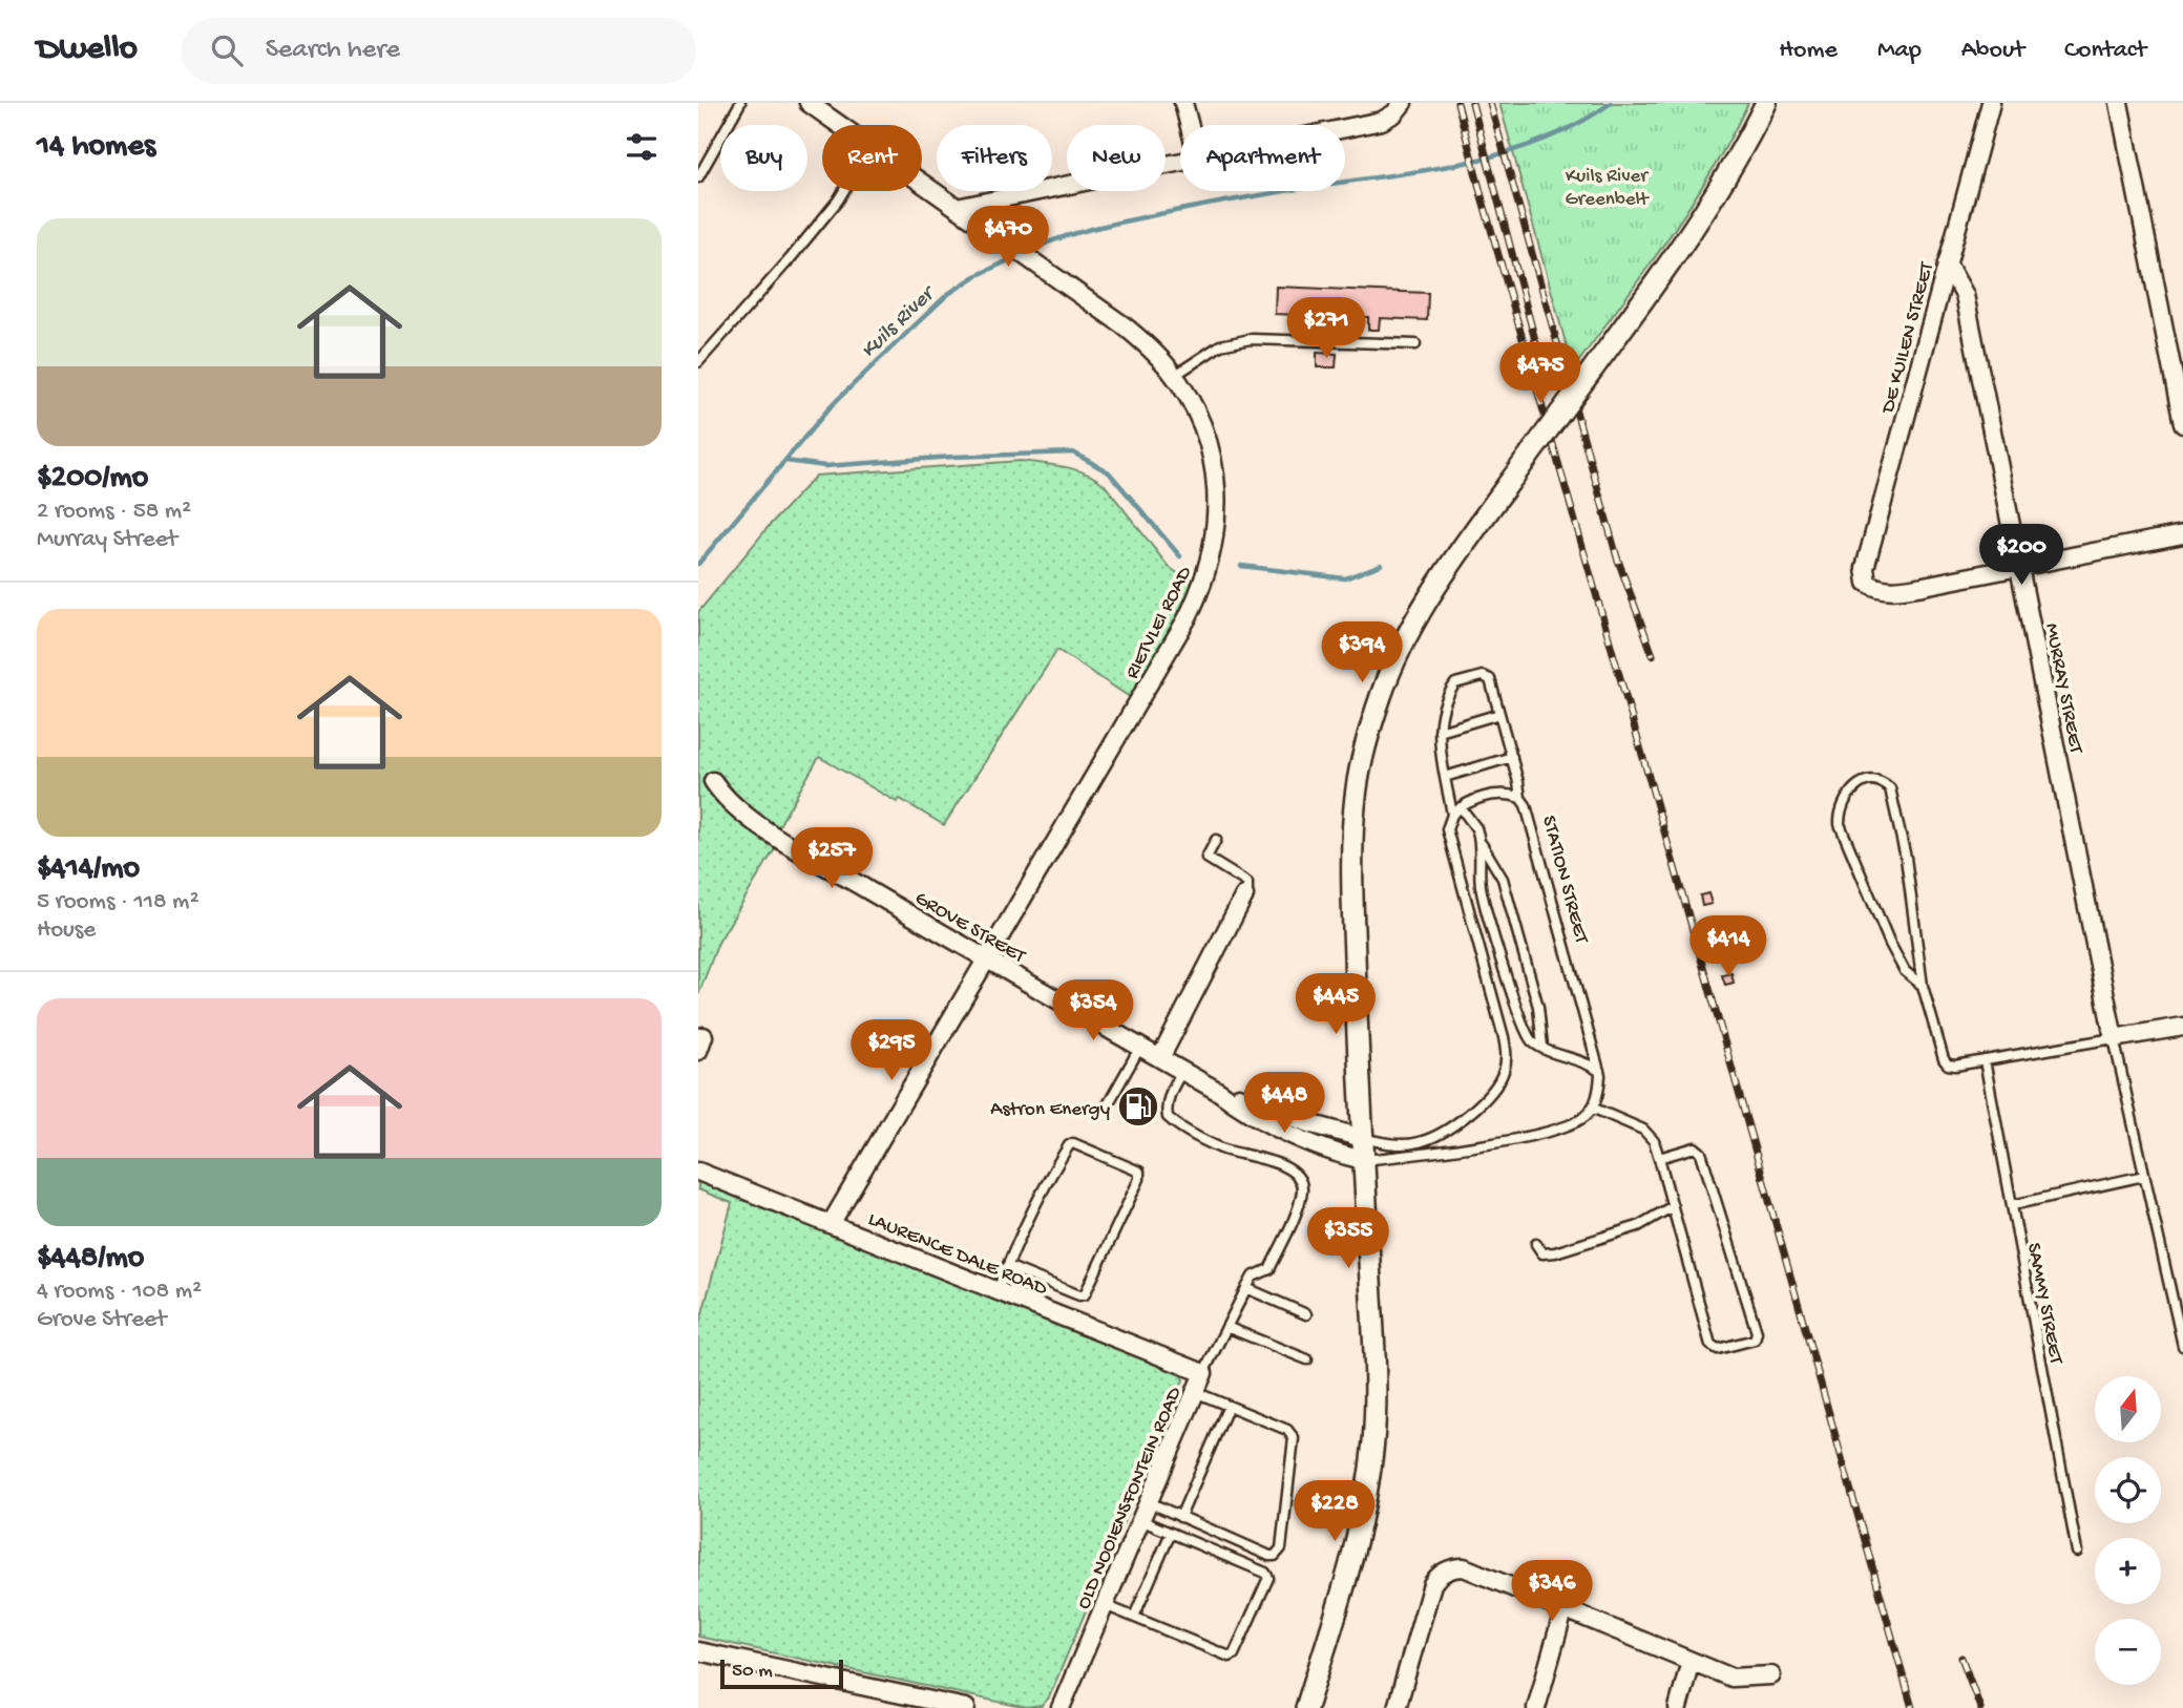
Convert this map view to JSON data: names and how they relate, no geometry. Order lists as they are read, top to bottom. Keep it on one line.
{"streets":{"street":["DE KUILEN STREET","RIETVLEI ROAD","MURRAY STREET","GROVE STREET","LAURENCE DALE ROAD","OLD NOOIENSFONTEIN ROAD"],"lane":["STATION STREET","SAMMY STREET"]},"crossings":[["DE KUILEN STREET","MURRAY STREET"],["RIETVLEI ROAD","GROVE STREET"],["RIETVLEI ROAD","LAURENCE DALE ROAD"],["LAURENCE DALE ROAD","OLD NOOIENSFONTEIN ROAD"]],"water":["Kuils River"],"parks":["Kuils River Greenbelt"],"places":{"fuel station":["Astron Energy"]},"scale_bar":"50 m","north":"top","page":{"header":"Dwello","search":"Search here","nav":["Home","Map","About","Contact"],"heading":"14 homes","chip":["Buy","Rent","Filters","New","Apartment"],"list":[{"name":"$200/mo","note":"2 rooms · 58 m² · Murray Street"},{"name":"$414/mo","note":"5 rooms · 118 m² · House"},{"name":"$448/mo","note":"4 rooms · 108 m² · Grove Street"}],"price":["$470","$271","$475","$200","$394","$257","$414","$445","$354","$295","$448","$355","$228","$346"],"map_buttons":["+","−"],"scale":"50 m"}}
